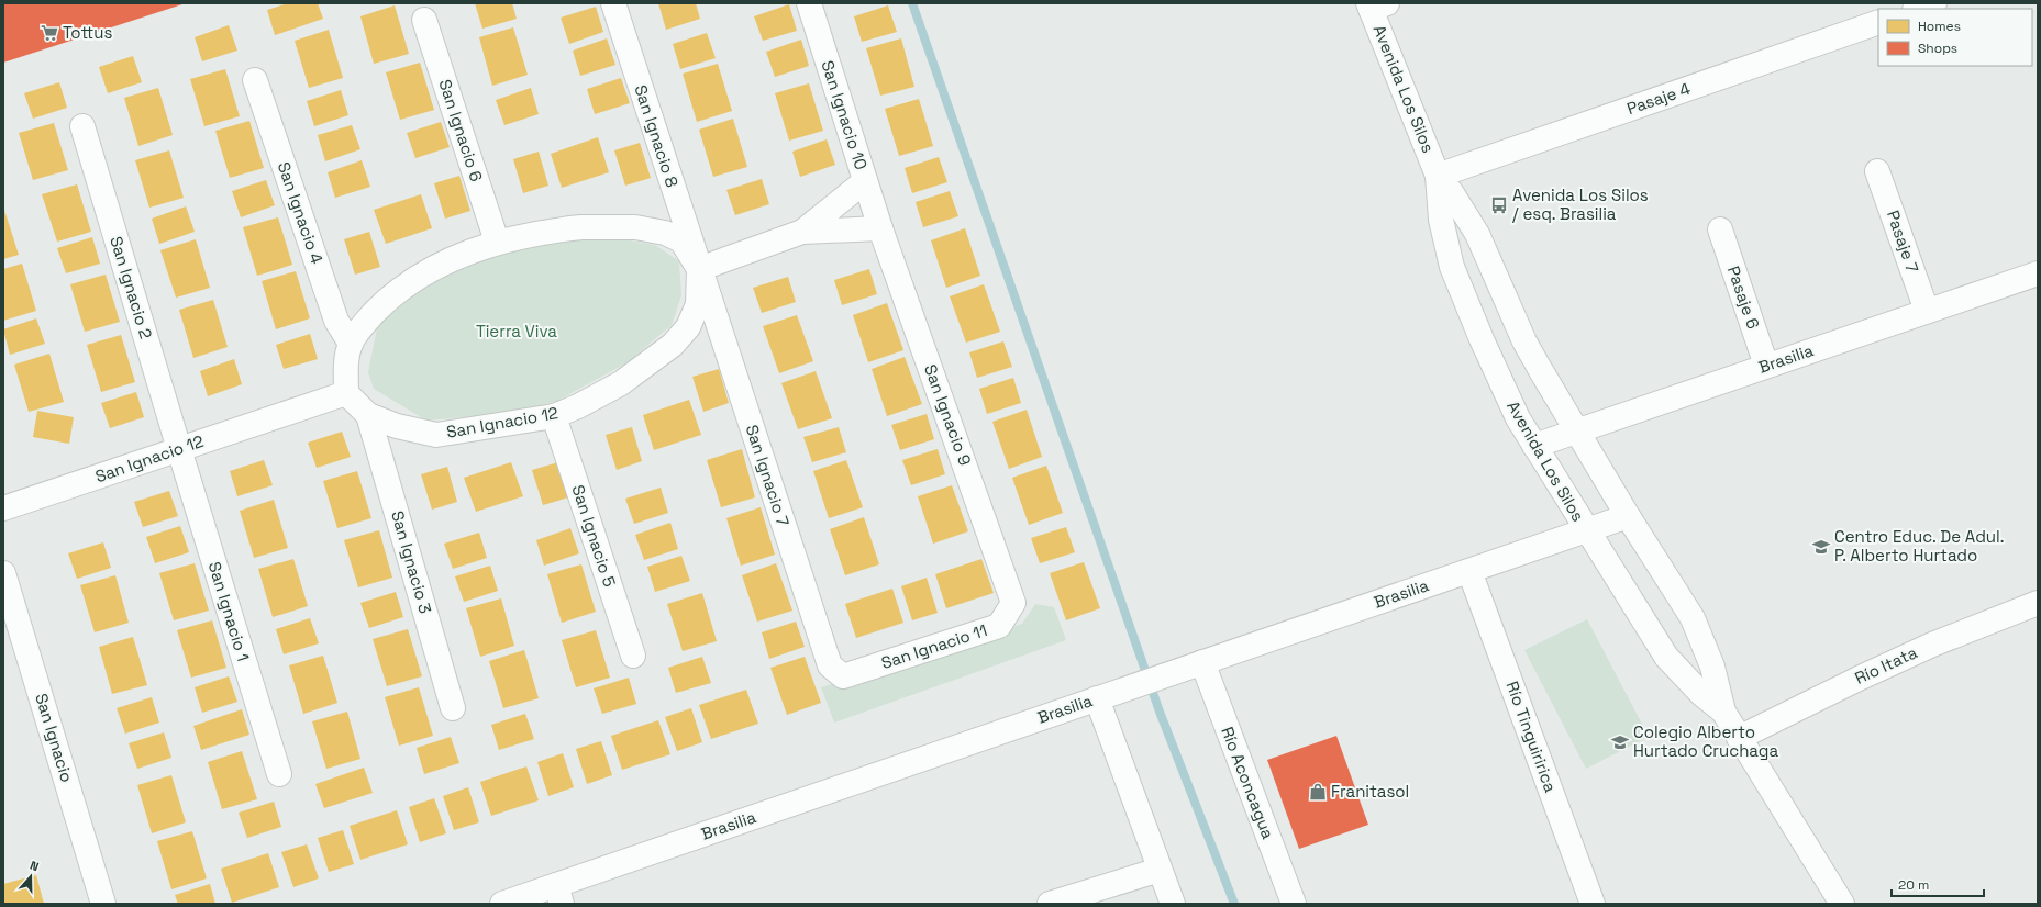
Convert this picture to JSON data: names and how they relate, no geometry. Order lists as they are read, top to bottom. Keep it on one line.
{"streets":{"street":["Avenida Los Silos","Pasaje 4","San Ignacio 10","San Ignacio 6","San Ignacio 8","San Ignacio 4","Pasaje 7","San Ignacio 2","Pasaje 6","Brasilia","San Ignacio 9","San Ignacio 12","San Ignacio 7","San Ignacio 5","San Ignacio 3","San Ignacio 1","San Ignacio 11","Río Itata","Río Tinguiririca","San Ignacio","Río Aconcagua"]},"crossings":[["Avenida Los Silos","Pasaje 4"],["Avenida Los Silos","Brasilia"],["Avenida Los Silos","Río Itata"],["San Ignacio 10","San Ignacio 9"],["San Ignacio 8","San Ignacio 12"],["San Ignacio 8","San Ignacio 7"],["Pasaje 7","Brasilia"],["San Ignacio 2","San Ignacio 12"],["San Ignacio 2","San Ignacio 1"],["Pasaje 6","Brasilia"],["Brasilia","Río Tinguiririca"],["Brasilia","Río Aconcagua"],["San Ignacio 9","San Ignacio 11"],["San Ignacio 12","San Ignacio 7"],["San Ignacio 12","San Ignacio 5"],["San Ignacio 12","San Ignacio 3"],["San Ignacio 12","San Ignacio 1"],["San Ignacio 7","San Ignacio 11"]],"parks":["Tierra Viva"],"places":{"supermarket":["Tottus"],"bus stop":["Avenida Los Silos / esq. Brasilia"],"school or university":["Centro Educ. De Adul. P. Alberto Hurtado","Colegio Alberto Hurtado Cruchaga"],"shop":["Franitasol"]},"legend":["Homes","Shops"],"scale_bar":"20 m","north":"top"}
